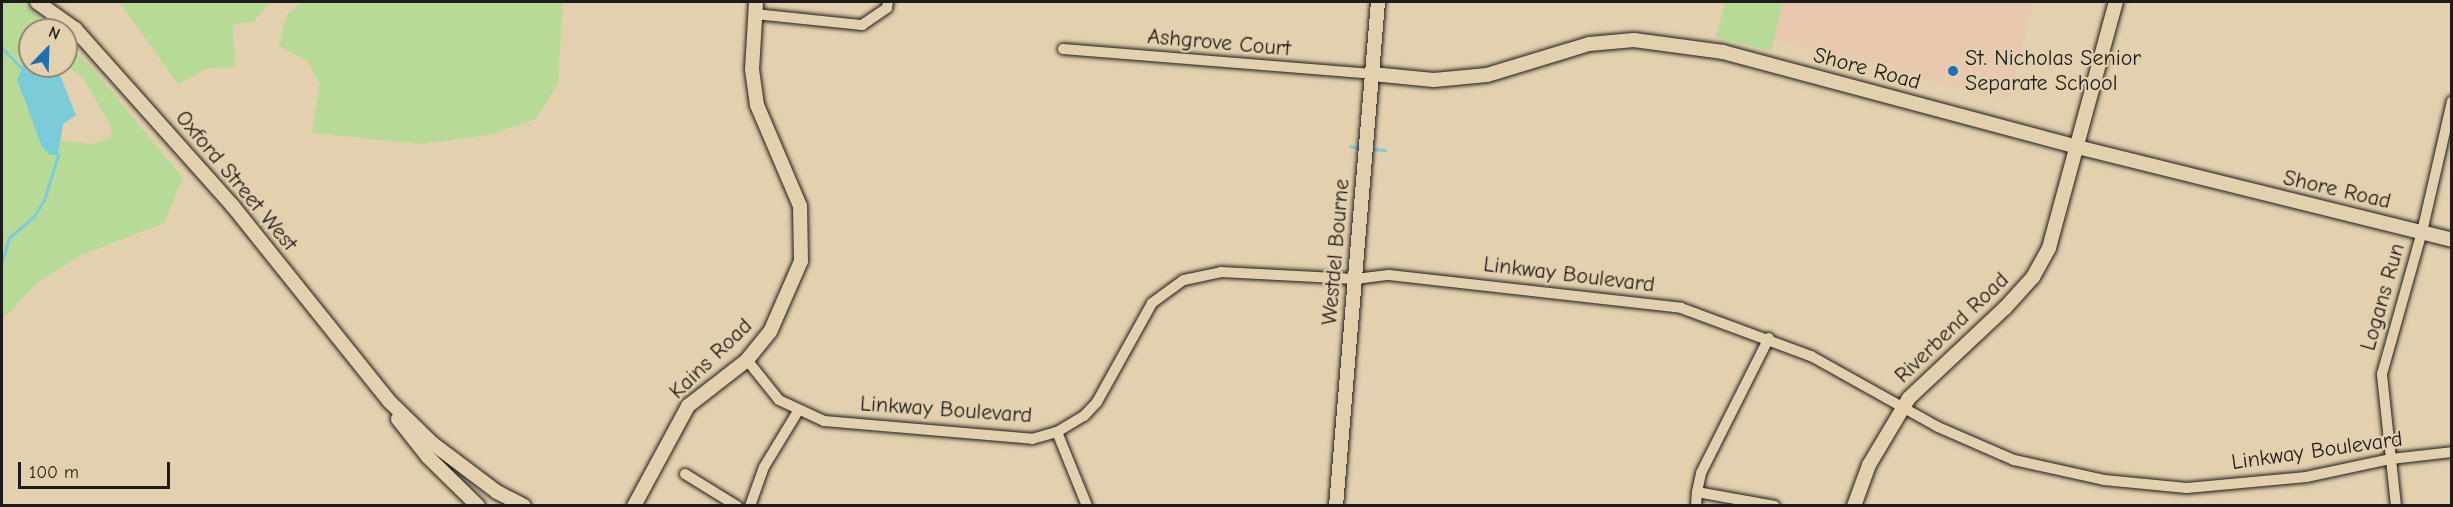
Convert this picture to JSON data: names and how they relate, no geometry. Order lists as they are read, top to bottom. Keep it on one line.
{"streets":{"street":["Ashgrove Court","Shore Road","Oxford Street West","Westdel Bourne","Linkway Boulevard","Logans Run","Riverbend Road","Kains Road"]},"crossings":[["Ashgrove Court","Shore Road"],["Ashgrove Court","Westdel Bourne"],["Shore Road","Westdel Bourne"],["Shore Road","Logans Run"],["Shore Road","Riverbend Road"],["Westdel Bourne","Linkway Boulevard"],["Linkway Boulevard","Logans Run"],["Linkway Boulevard","Riverbend Road"],["Linkway Boulevard","Kains Road"]],"places":["St. Nicholas Senior Separate School"],"scale_bar":"100 m","north":"top right"}
